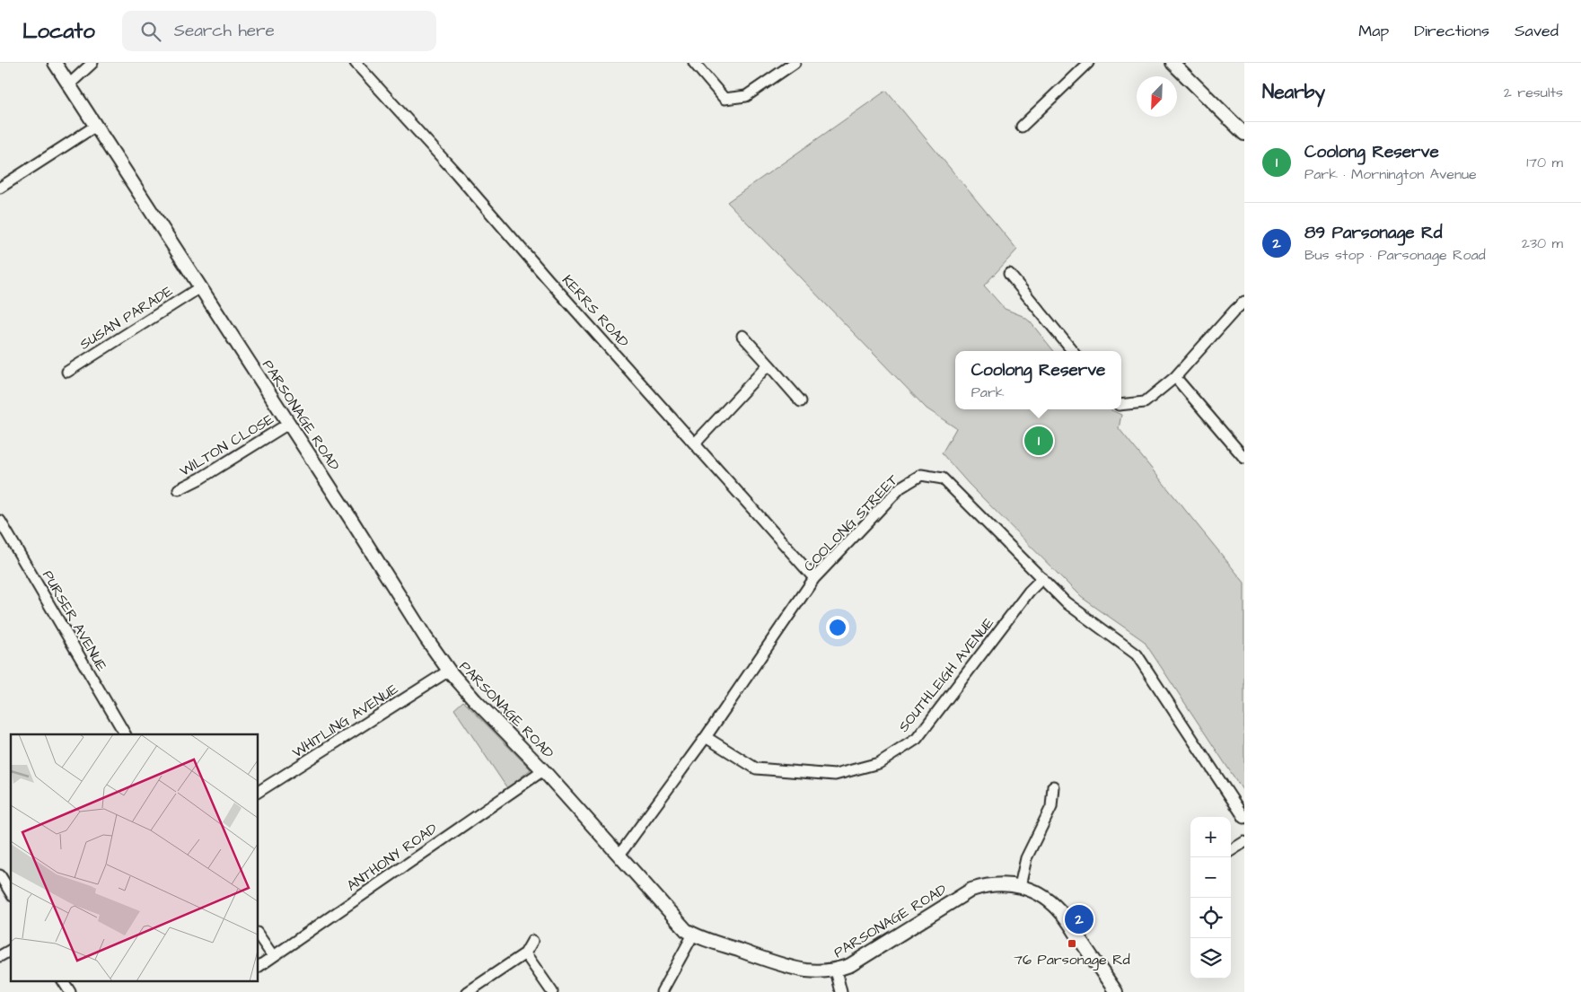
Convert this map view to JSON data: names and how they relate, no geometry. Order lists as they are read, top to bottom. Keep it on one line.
{"streets":{"street":["KERRS ROAD","SUSAN PARADE","PARSONAGE ROAD","WILTON CLOSE","COOLONG STREET","PURSER AVENUE","SOUTHLEIGH AVENUE","WHITLING AVENUE","ANTHONY ROAD"]},"crossings":[["KERRS ROAD","COOLONG STREET"],["SUSAN PARADE","PARSONAGE ROAD"],["PARSONAGE ROAD","WILTON CLOSE"],["PARSONAGE ROAD","COOLONG STREET"],["PARSONAGE ROAD","WHITLING AVENUE"],["PARSONAGE ROAD","ANTHONY ROAD"],["COOLONG STREET","SOUTHLEIGH AVENUE"]],"places":{"transit":["76 Parsonage Rd"]},"north":"bottom left","page":{"header":"Locato","search":"Search here","nav":["Map","Directions","Saved"],"heading":["Nearby","2 results"],"list":[{"mark":"1","name":"Coolong Reserve","note":"Park · Mornington Avenue","value":"170 m"},{"mark":"2","name":"89 Parsonage Rd","note":"Bus stop · Parsonage Road","value":"230 m"}],"popup":["Coolong Reserve","Park"],"pins":["1","2"],"map_buttons":["+","−"]}}
